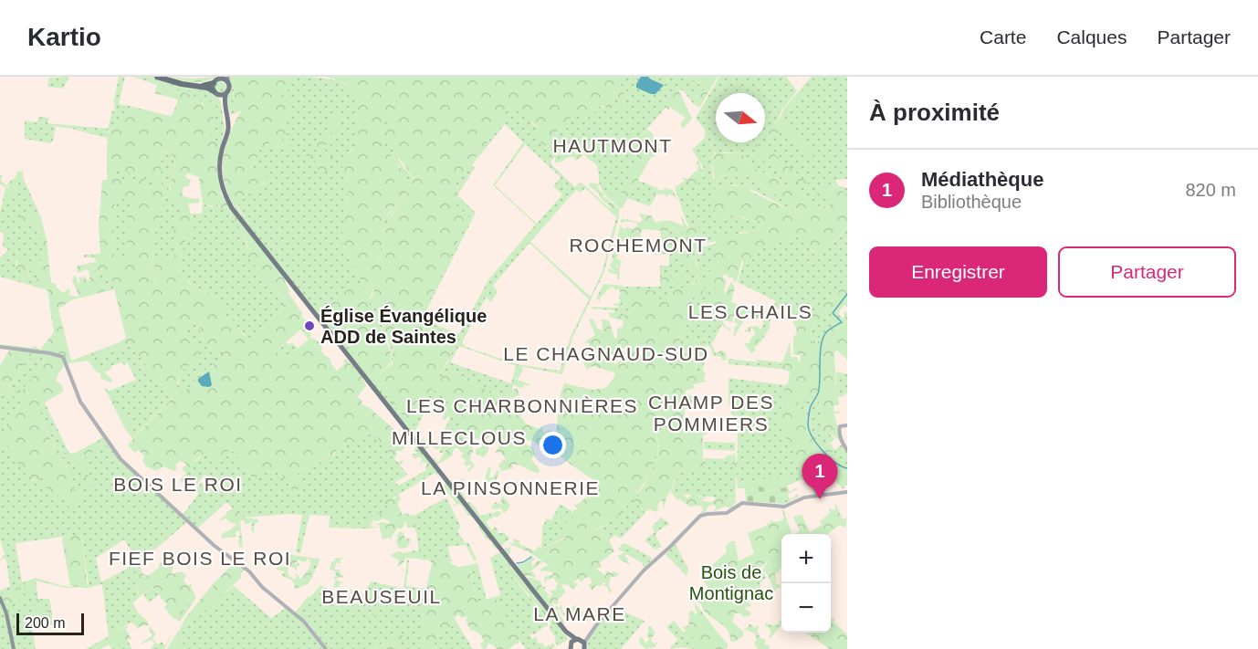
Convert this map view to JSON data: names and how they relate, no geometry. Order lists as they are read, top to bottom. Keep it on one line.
{"districts":["HAUTMONT","ROCHEMONT","LES CHAILS","LE CHAGNAUD-SUD","CHAMP DES POMMIERS","LES CHARBONNIÈRES","MILLECLOUS","BOIS LE ROI","LA PINSONNERIE","FIEF BOIS LE ROI","BEAUSEUIL","LA MARE"],"parks":["Bois de Montignac"],"places":["Église Évangélique ADD de Saintes"],"scale_bar":"200 m","north":"right","page":{"header":"Kartio","nav":["Carte","Calques","Partager"],"heading":"À proximité","list":[{"mark":"1","name":"Médiathèque","note":"Bibliothèque","value":"820 m"}],"buttons":["Enregistrer","Partager"],"pins":"1","map_buttons":["+","−"],"scale":"200 m"}}
